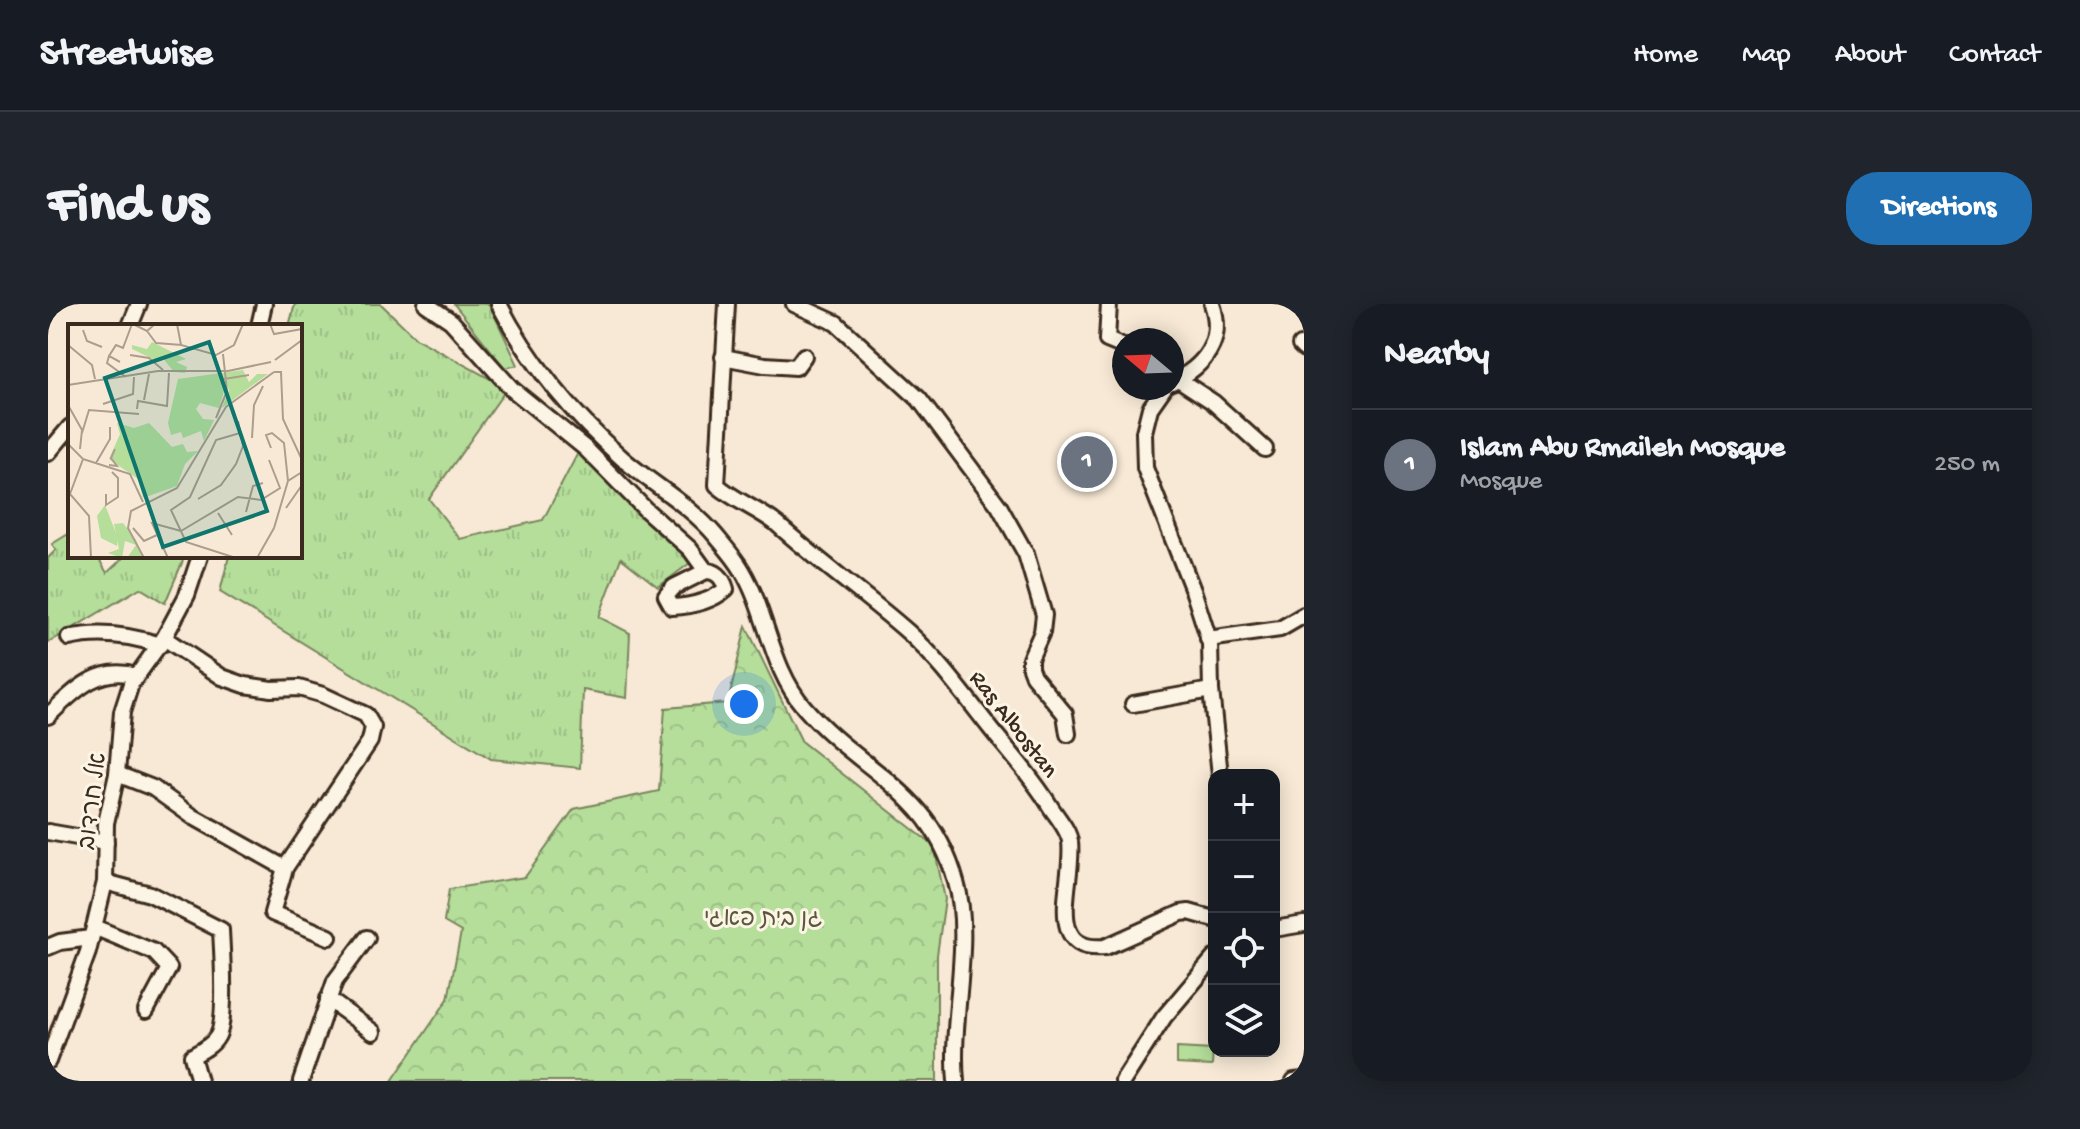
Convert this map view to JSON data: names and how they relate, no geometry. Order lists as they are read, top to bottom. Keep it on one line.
{"streets":{"street":["Ras Albostan","אל חרדוב"]},"parks":["גן בית פאגי"],"north":"left","page":{"header":"Streetwise","nav":["Home","Map","About","Contact"],"buttons":"Directions","title":"Find us","heading":"Nearby","list":[{"mark":"1","name":"Islam Abu Rmaileh Mosque","note":"Mosque","value":"250 m"}],"pins":"1","map_buttons":["+","−"]}}
